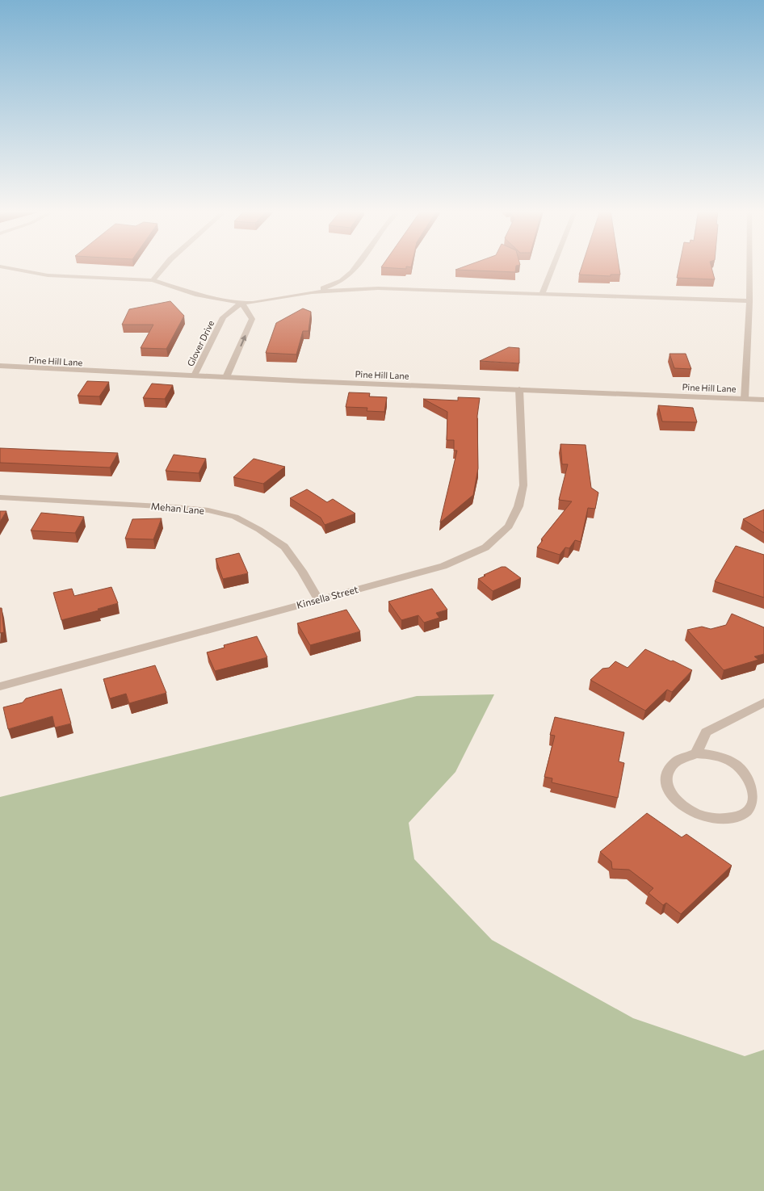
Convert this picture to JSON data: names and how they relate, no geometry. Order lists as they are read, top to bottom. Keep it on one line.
{"streets":{"street":["Glover Drive","Pine Hill Lane","Mehan Lane","Kinsella Street"]},"crossings":[["Glover Drive","Pine Hill Lane"],["Pine Hill Lane","Kinsella Street"],["Mehan Lane","Kinsella Street"]]}
